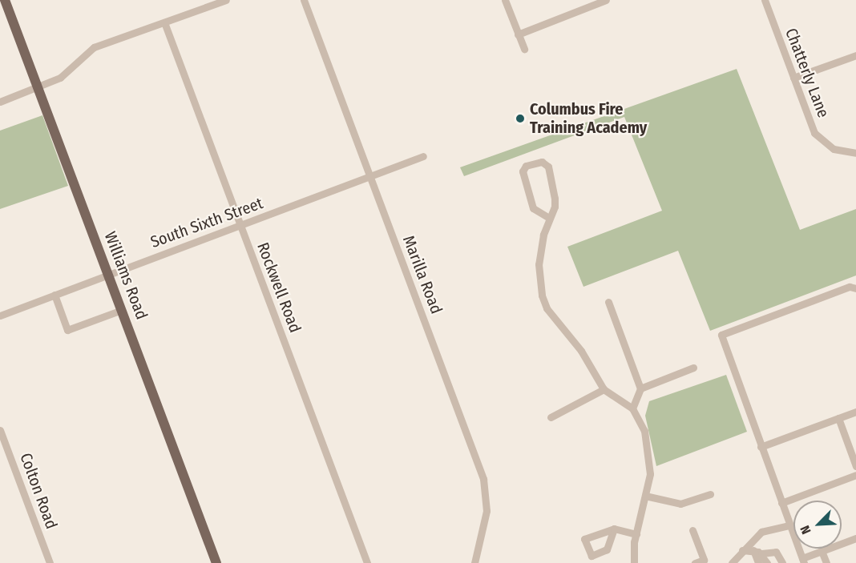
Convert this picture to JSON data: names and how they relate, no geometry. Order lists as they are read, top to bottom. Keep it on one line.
{"streets":{"main road":["Williams Road"],"street":["Chatterly Lane","South Sixth Street","Marilla Road","Rockwell Road","Colton Road"]},"crossings":[["South Sixth Street","Marilla Road"],["South Sixth Street","Williams Road"],["South Sixth Street","Rockwell Road"]],"places":["Columbus Fire Training Academy"],"north":"bottom left"}
